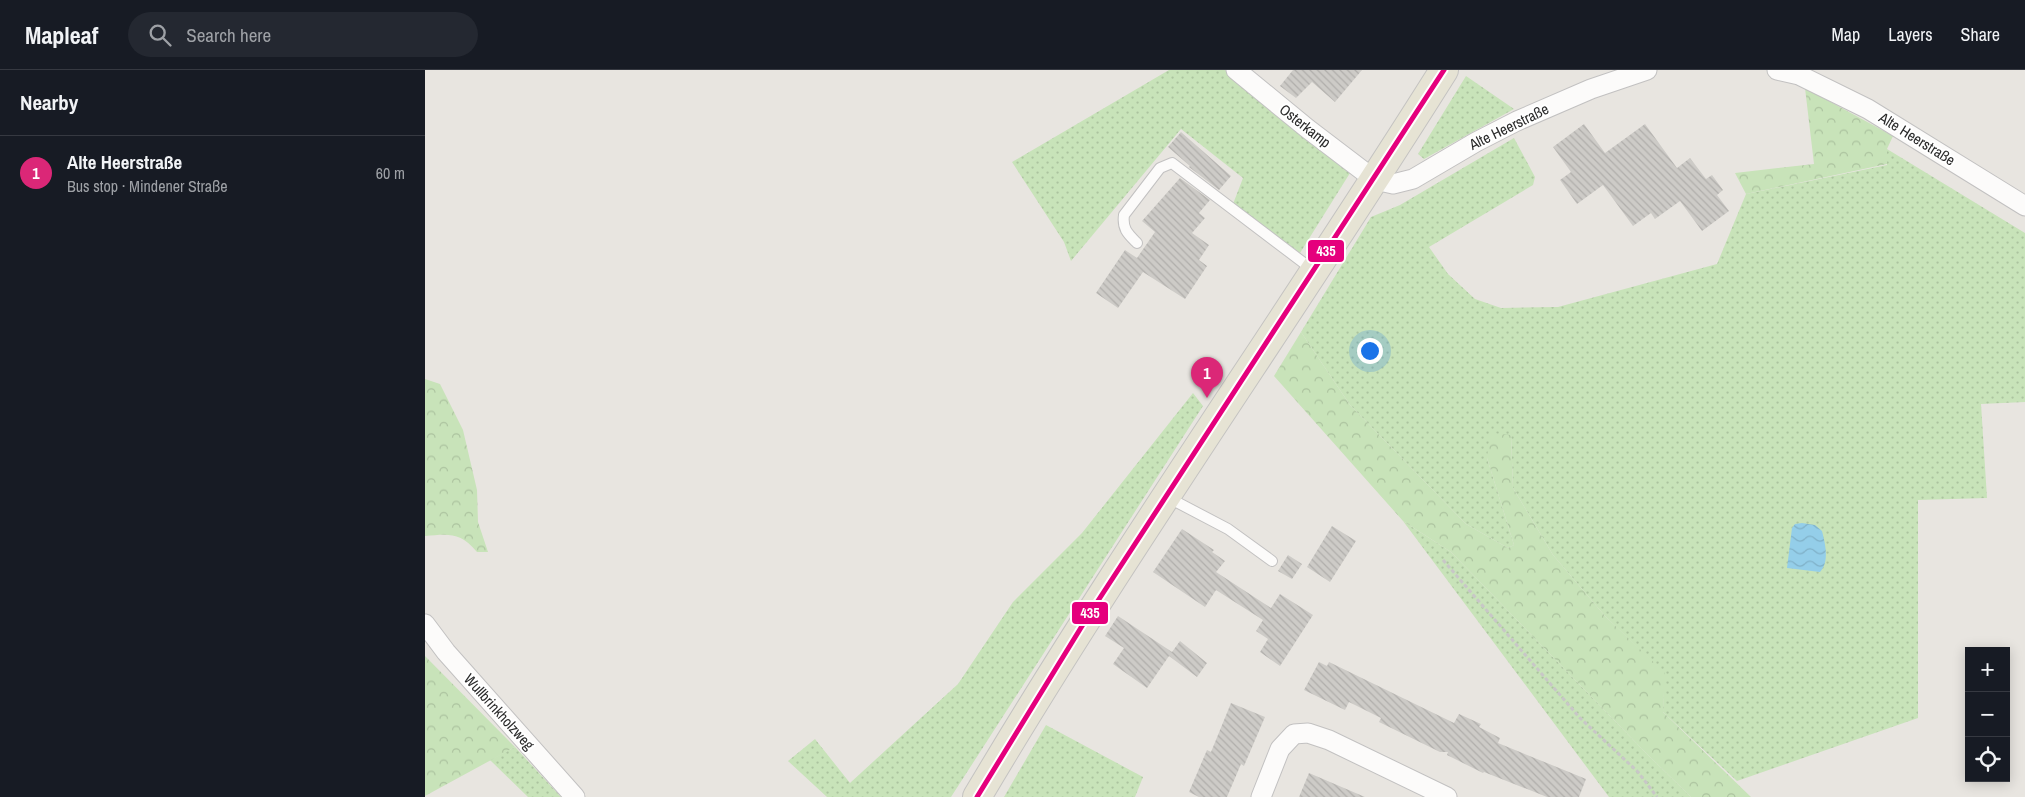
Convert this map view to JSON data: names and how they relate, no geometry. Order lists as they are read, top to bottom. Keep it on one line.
{"streets":{"street":["Osterkamp","Alte Heerstraße","Wullbrinkholzweg"]},"crossings":[["Osterkamp","Alte Heerstraße"]],"lines":["transit line 435"],"page":{"header":"Mapleaf","search":"Search here","nav":["Map","Layers","Share"],"heading":"Nearby","list":[{"mark":"1","name":"Alte Heerstraße","note":"Bus stop · Mindener Straße","value":"60 m"}],"pins":"1","map_buttons":["+","−"]}}
